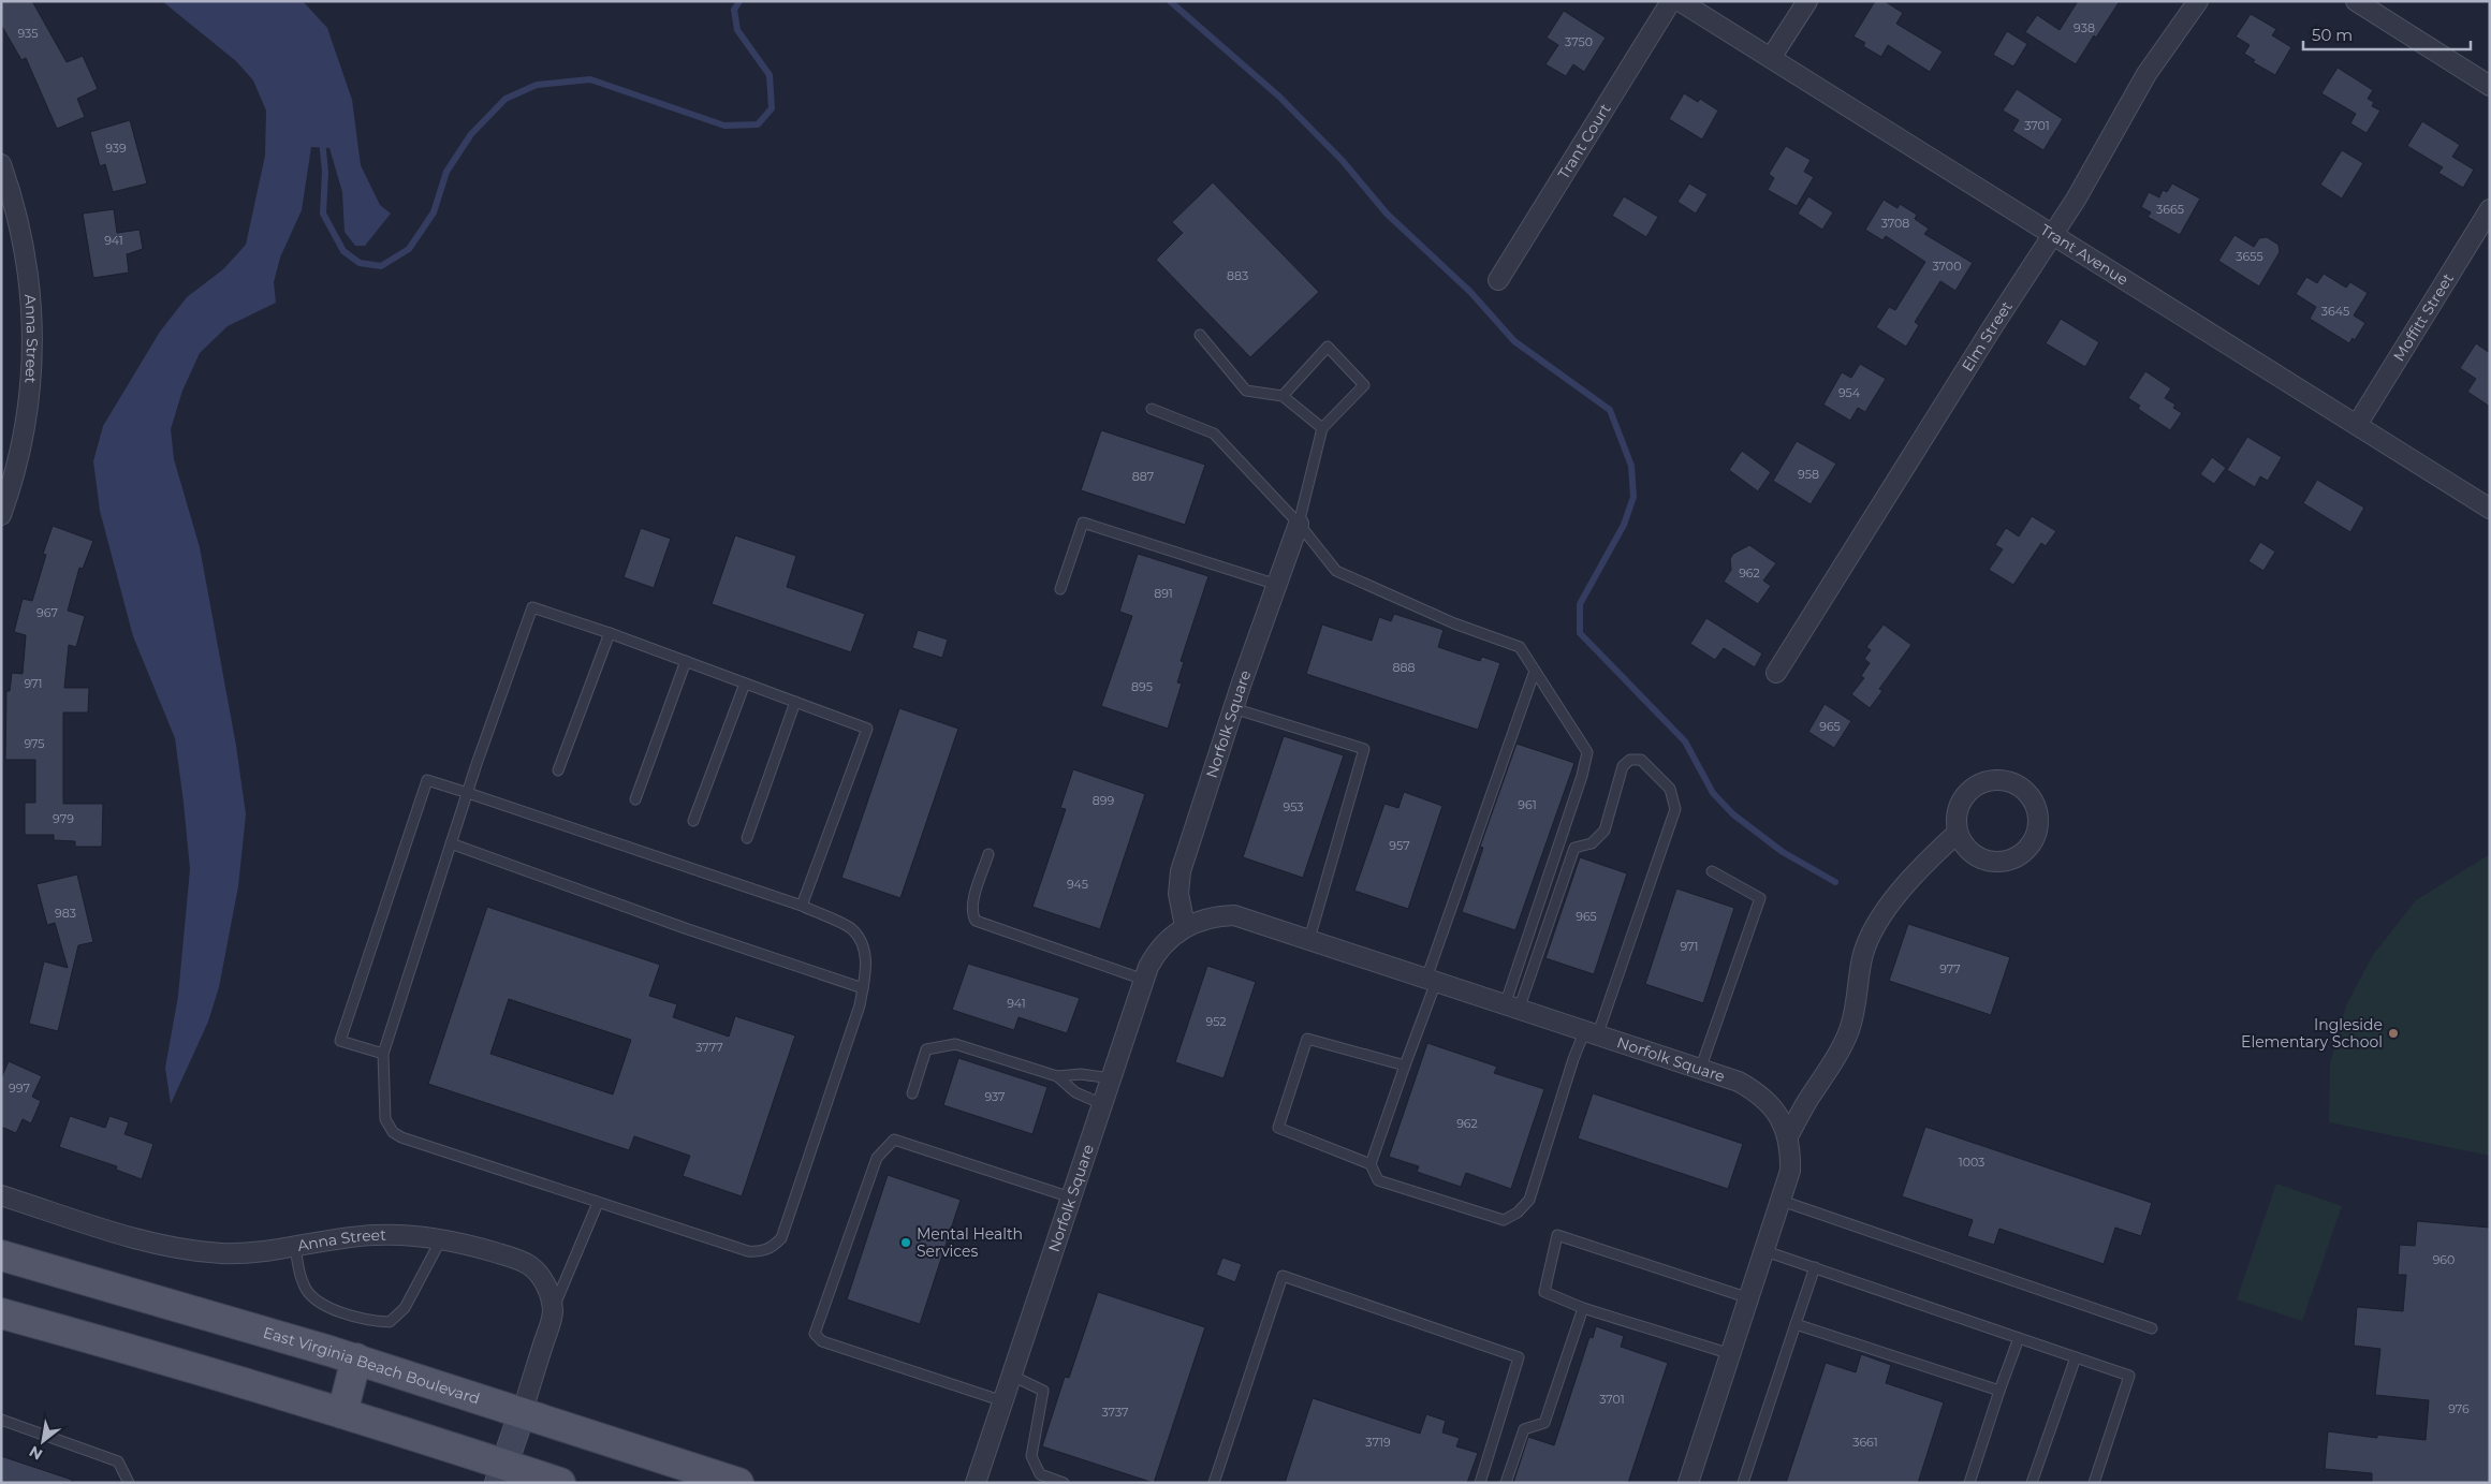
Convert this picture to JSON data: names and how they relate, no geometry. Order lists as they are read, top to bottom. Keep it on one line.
{"streets":{"main road":["East Virginia Beach Boulevard"],"street":["Trant Court","Trant Avenue","Moffitt Street","Elm Street","Anna Street","Norfolk Square"]},"crossings":[["Trant Avenue","Moffitt Street"],["Trant Avenue","Elm Street"]],"places":["Ingleside Elementary School","Mental Health Services"],"house_numbers":["938","935","3750","3701","939","3665","3708","941","3655","3700","883","3645","954","958","887","962","891","967","888","971","895","965","975","899","961","953","979","957","945","983","965","971","977","941","952","3777","997","937","962","1003","960","3701","976","3737","3719","3661"],"scale_bar":"50 m","north":"bottom left"}
